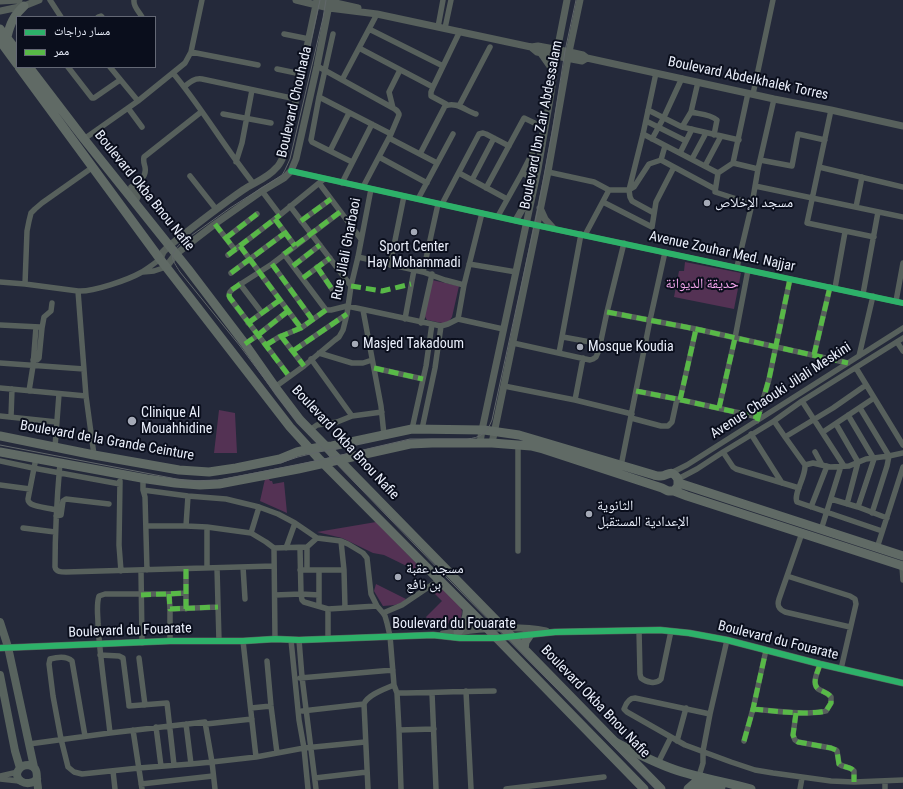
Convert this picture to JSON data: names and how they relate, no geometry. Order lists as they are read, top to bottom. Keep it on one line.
{"streets":{"main road":["Boulevard Okba Bnou Nafie","Boulevard de la Grande Ceinture"],"street":["Boulevard Abdelkhalek Torres","Boulevard Chouhada","Boulevard Ibn Zair Abdessalam","Rue Jilali Gharbaoi","Avenue Zouhar Med. Najjar","Avenue Chaouki Jilali Meskini","Boulevard du Fouarate"]},"crossings":[["Boulevard Abdelkhalek Torres","Boulevard Chouhada"],["Boulevard Abdelkhalek Torres","Boulevard Ibn Zair Abdessalam"],["Boulevard Chouhada","Boulevard Okba Bnou Nafie"],["Boulevard Chouhada","Avenue Zouhar Med. Najjar"],["Boulevard Ibn Zair Abdessalam","Avenue Zouhar Med. Najjar"],["Boulevard Ibn Zair Abdessalam","Boulevard de la Grande Ceinture"],["Boulevard Okba Bnou Nafie","Rue Jilali Gharbaoi"],["Boulevard Okba Bnou Nafie","Boulevard de la Grande Ceinture"],["Boulevard Okba Bnou Nafie","Boulevard du Fouarate"],["Rue Jilali Gharbaoi","Avenue Zouhar Med. Najjar"],["Avenue Chaouki Jilali Meskini","Boulevard de la Grande Ceinture"]],"parks":["حديقة الديوانة"],"places":["مسجد الإخلاص","Sport Center Hay Mohammadi","Masjed Takadoum","Mosque Koudia","Clinique Al Mouahhidine","الثانوية الإعدادية المستقبل","مسجد عقبة بن نافع"],"legend":["مسار دراجات","ممر"]}
